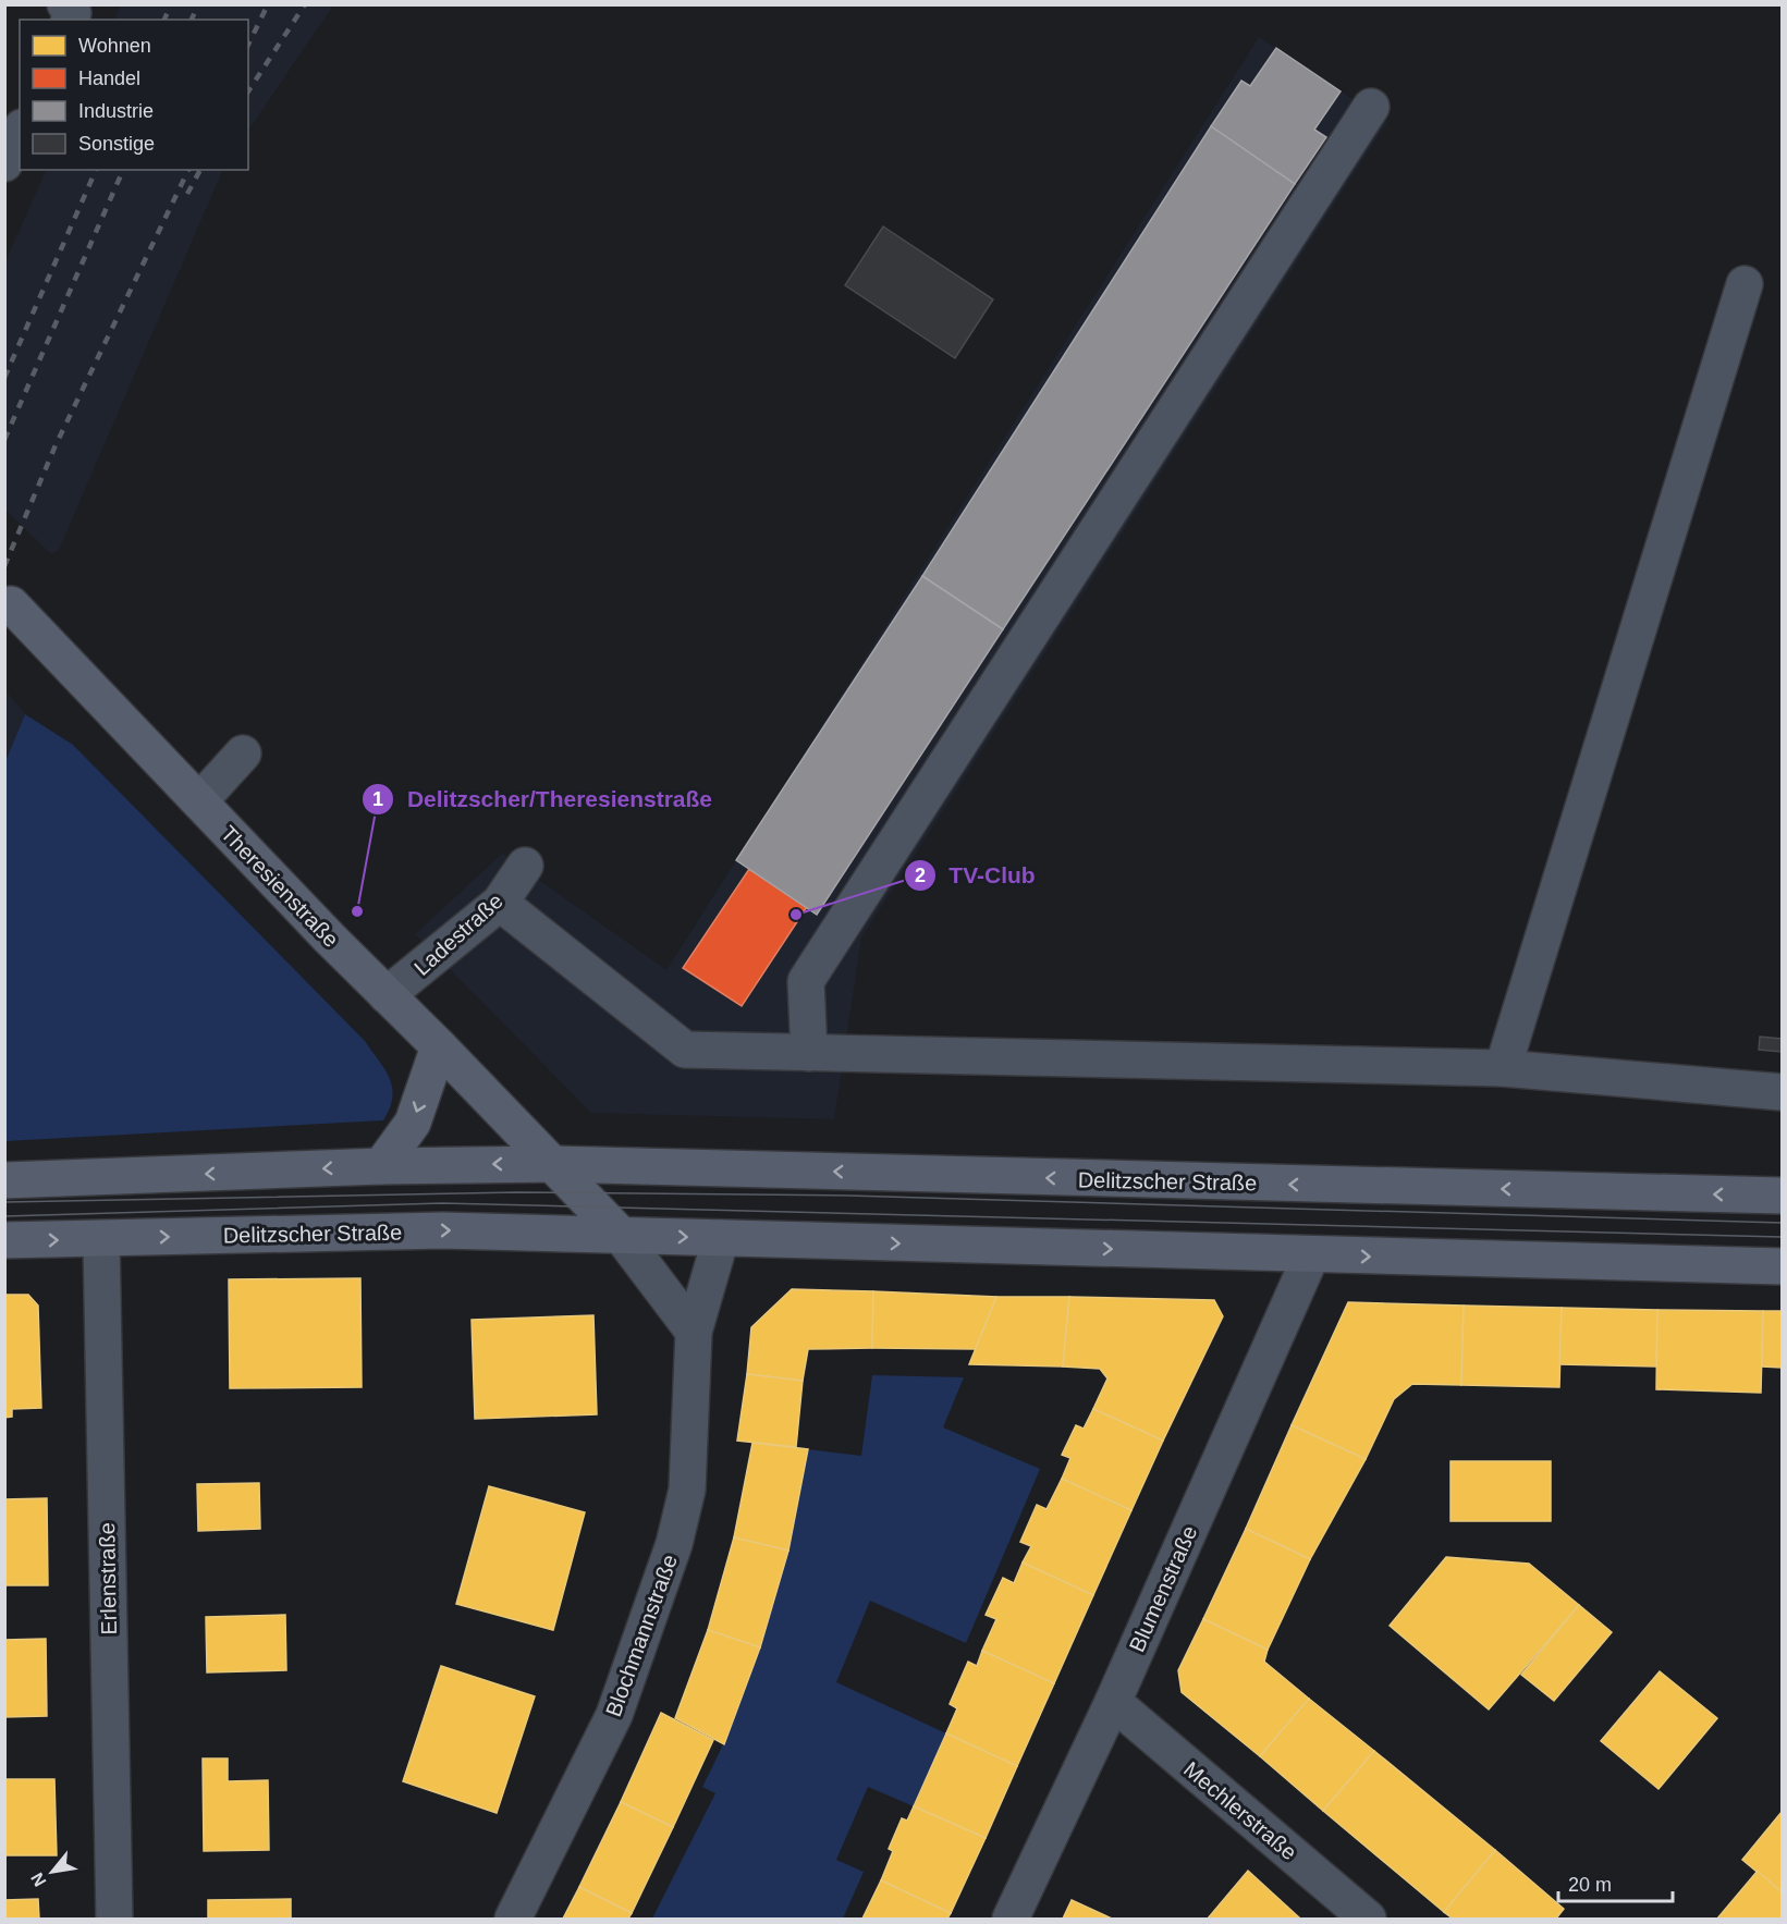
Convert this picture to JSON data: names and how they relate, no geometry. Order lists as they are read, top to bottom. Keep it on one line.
{"streets":{"main road":["Theresienstraße","Delitzscher Straße"],"street":["Ladestraße","Erlenstraße","Blumenstraße","Blochmannstraße","Mechlerstraße"]},"crossings":[["Theresienstraße","Ladestraße"],["Theresienstraße","Delitzscher Straße"],["Delitzscher Straße","Erlenstraße"],["Delitzscher Straße","Blumenstraße"],["Delitzscher Straße","Blochmannstraße"],["Blumenstraße","Mechlerstraße"]],"places":["Delitzscher/Theresienstraße","TV-Club"],"legend":["Wohnen","Handel","Industrie","Sonstige"],"scale_bar":"20 m","north":"bottom left"}
